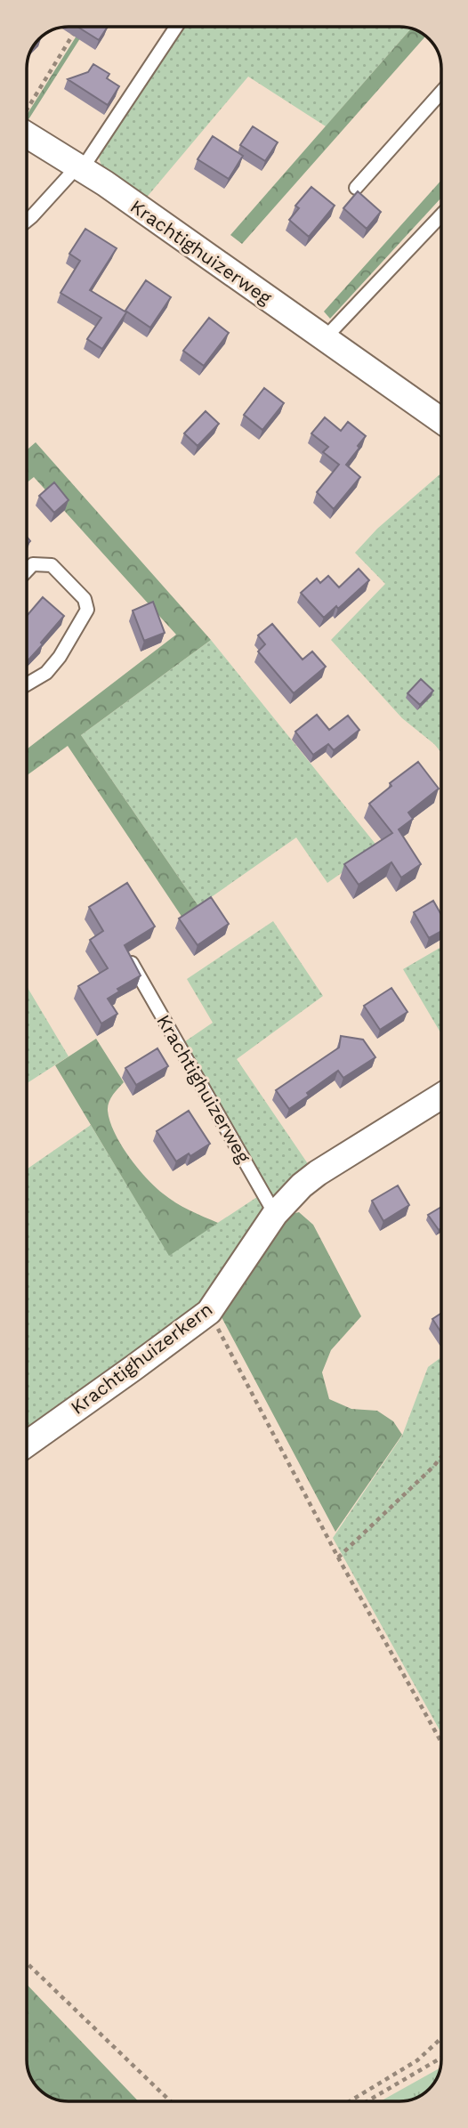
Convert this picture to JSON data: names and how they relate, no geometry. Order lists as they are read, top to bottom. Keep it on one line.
{"streets":{"street":["Krachtighuizerweg","Krachtighuizerkern"]},"crossings":[["Krachtighuizerweg","Krachtighuizerkern"]]}
